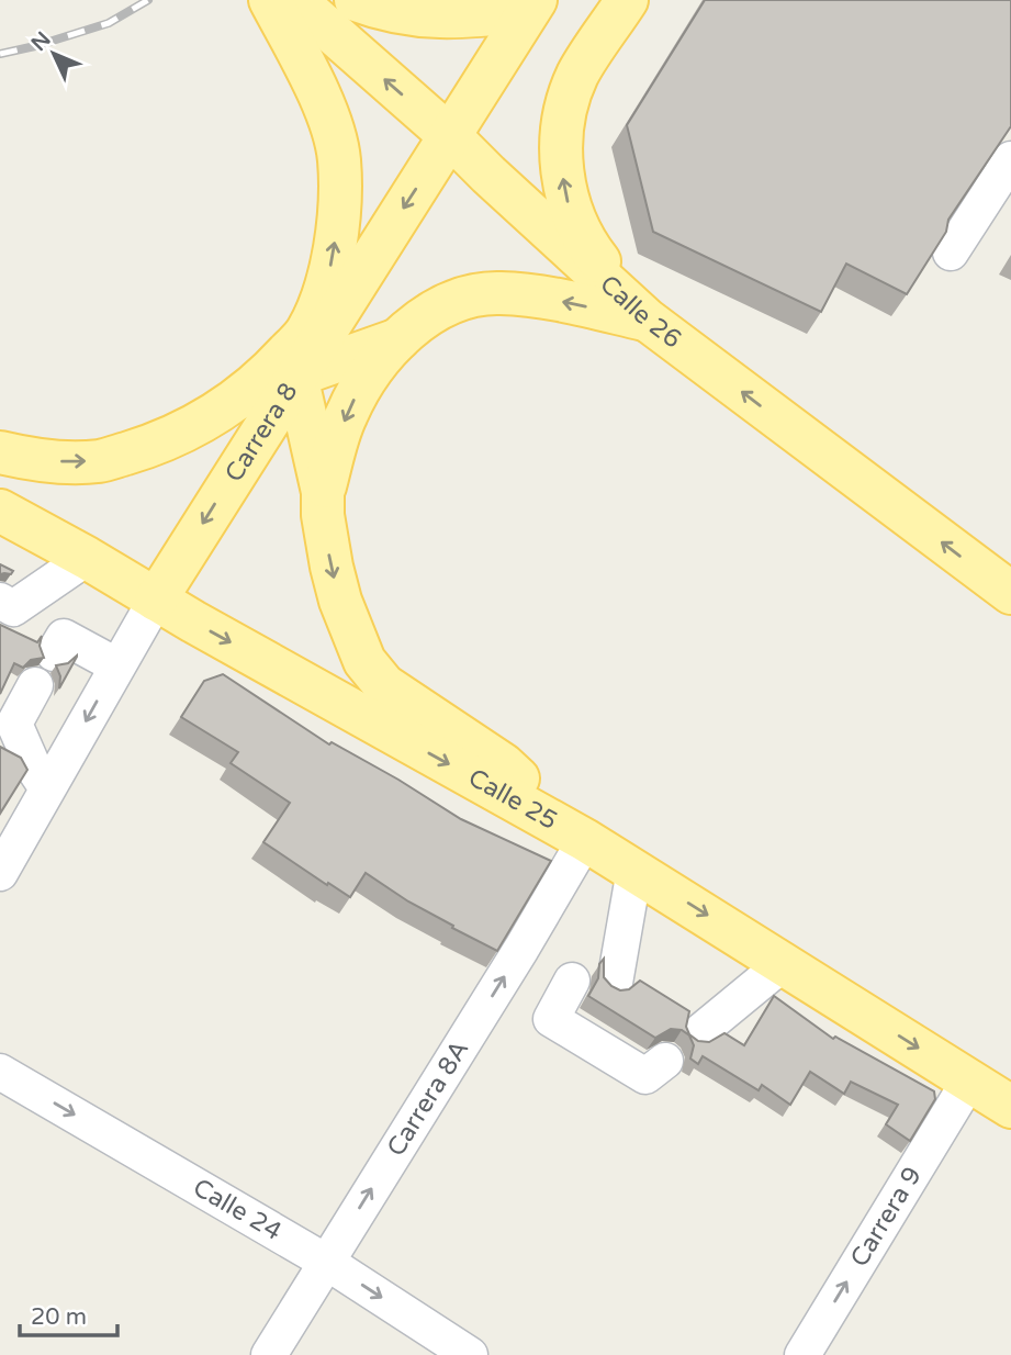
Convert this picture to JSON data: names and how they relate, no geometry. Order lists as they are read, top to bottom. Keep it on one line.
{"streets":{"main road":["Calle 26","Carrera 8","Calle 25"],"street":["Carrera 8A","Calle 24","Carrera 9"]},"crossings":[["Calle 26","Carrera 8"],["Carrera 8","Calle 25"],["Calle 25","Carrera 8A"],["Calle 25","Carrera 9"],["Carrera 8A","Calle 24"]],"one_way":["Calle 26","Carrera 8","Calle 25","Carrera 8A","Calle 24"],"scale_bar":"20 m","north":"top left"}
